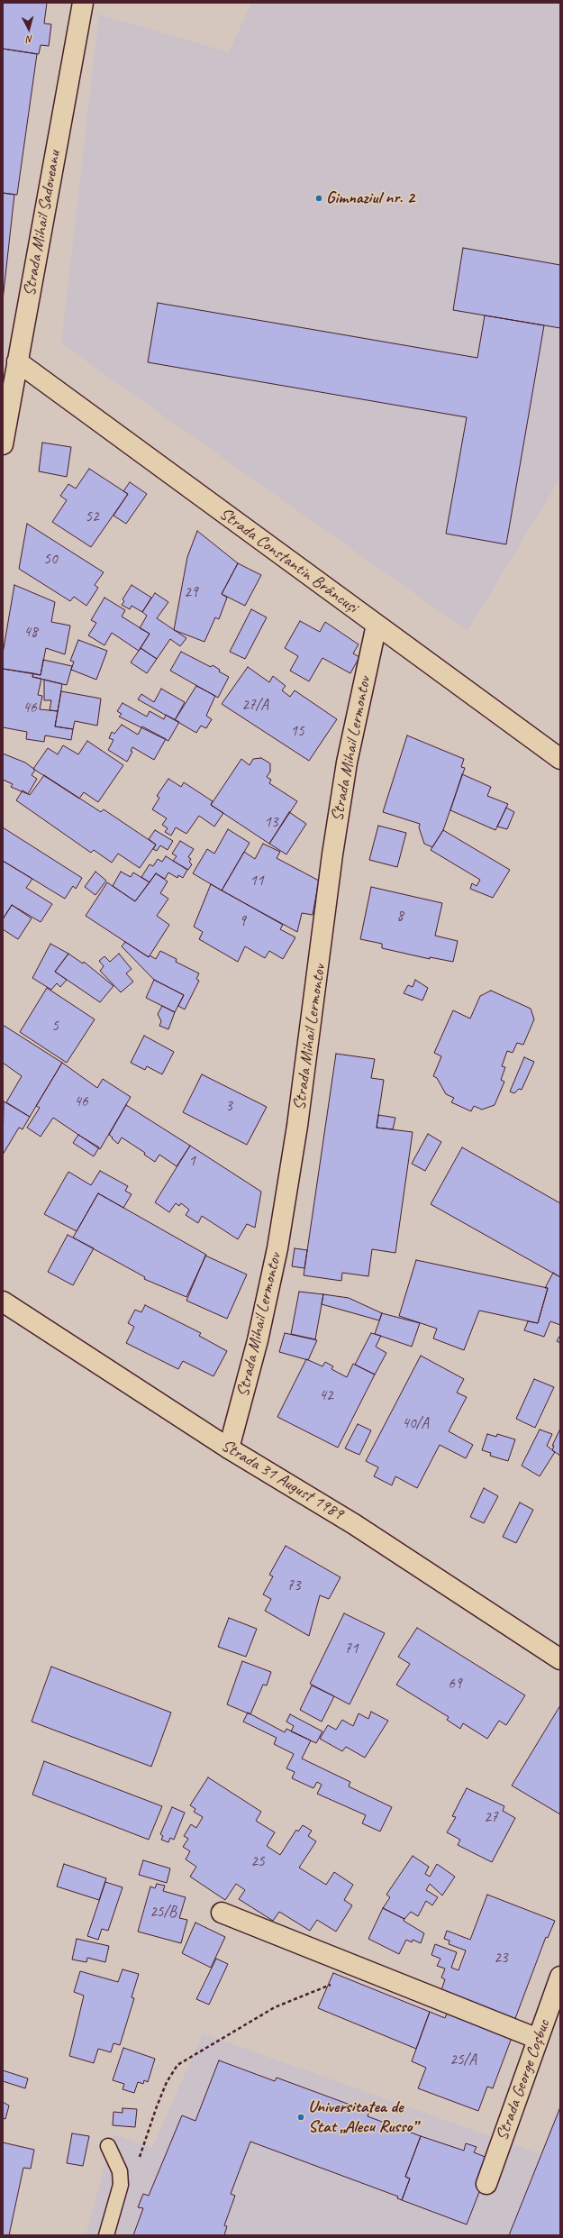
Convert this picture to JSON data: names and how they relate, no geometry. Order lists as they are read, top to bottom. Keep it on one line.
{"streets":{"street":["Strada Mihail Sadoveanu","Strada Constantin Brâncuși","Strada Mihail Lermontov","Strada 31 August 1989","Strada George Coșbuc"]},"crossings":[["Strada Mihail Sadoveanu","Strada Constantin Brâncuși"],["Strada Constantin Brâncuși","Strada Mihail Lermontov"],["Strada Mihail Lermontov","Strada 31 August 1989"]],"places":["Gimnaziul nr. 2","Universitatea de Stat „Alecu Russo”"],"house_numbers":["52","50","29","48","27/A","46","15","13","11","8","9","5","46","3","1","42","40/A","73","71","69","27","25","25/B","23","25/A"],"north":"bottom"}
